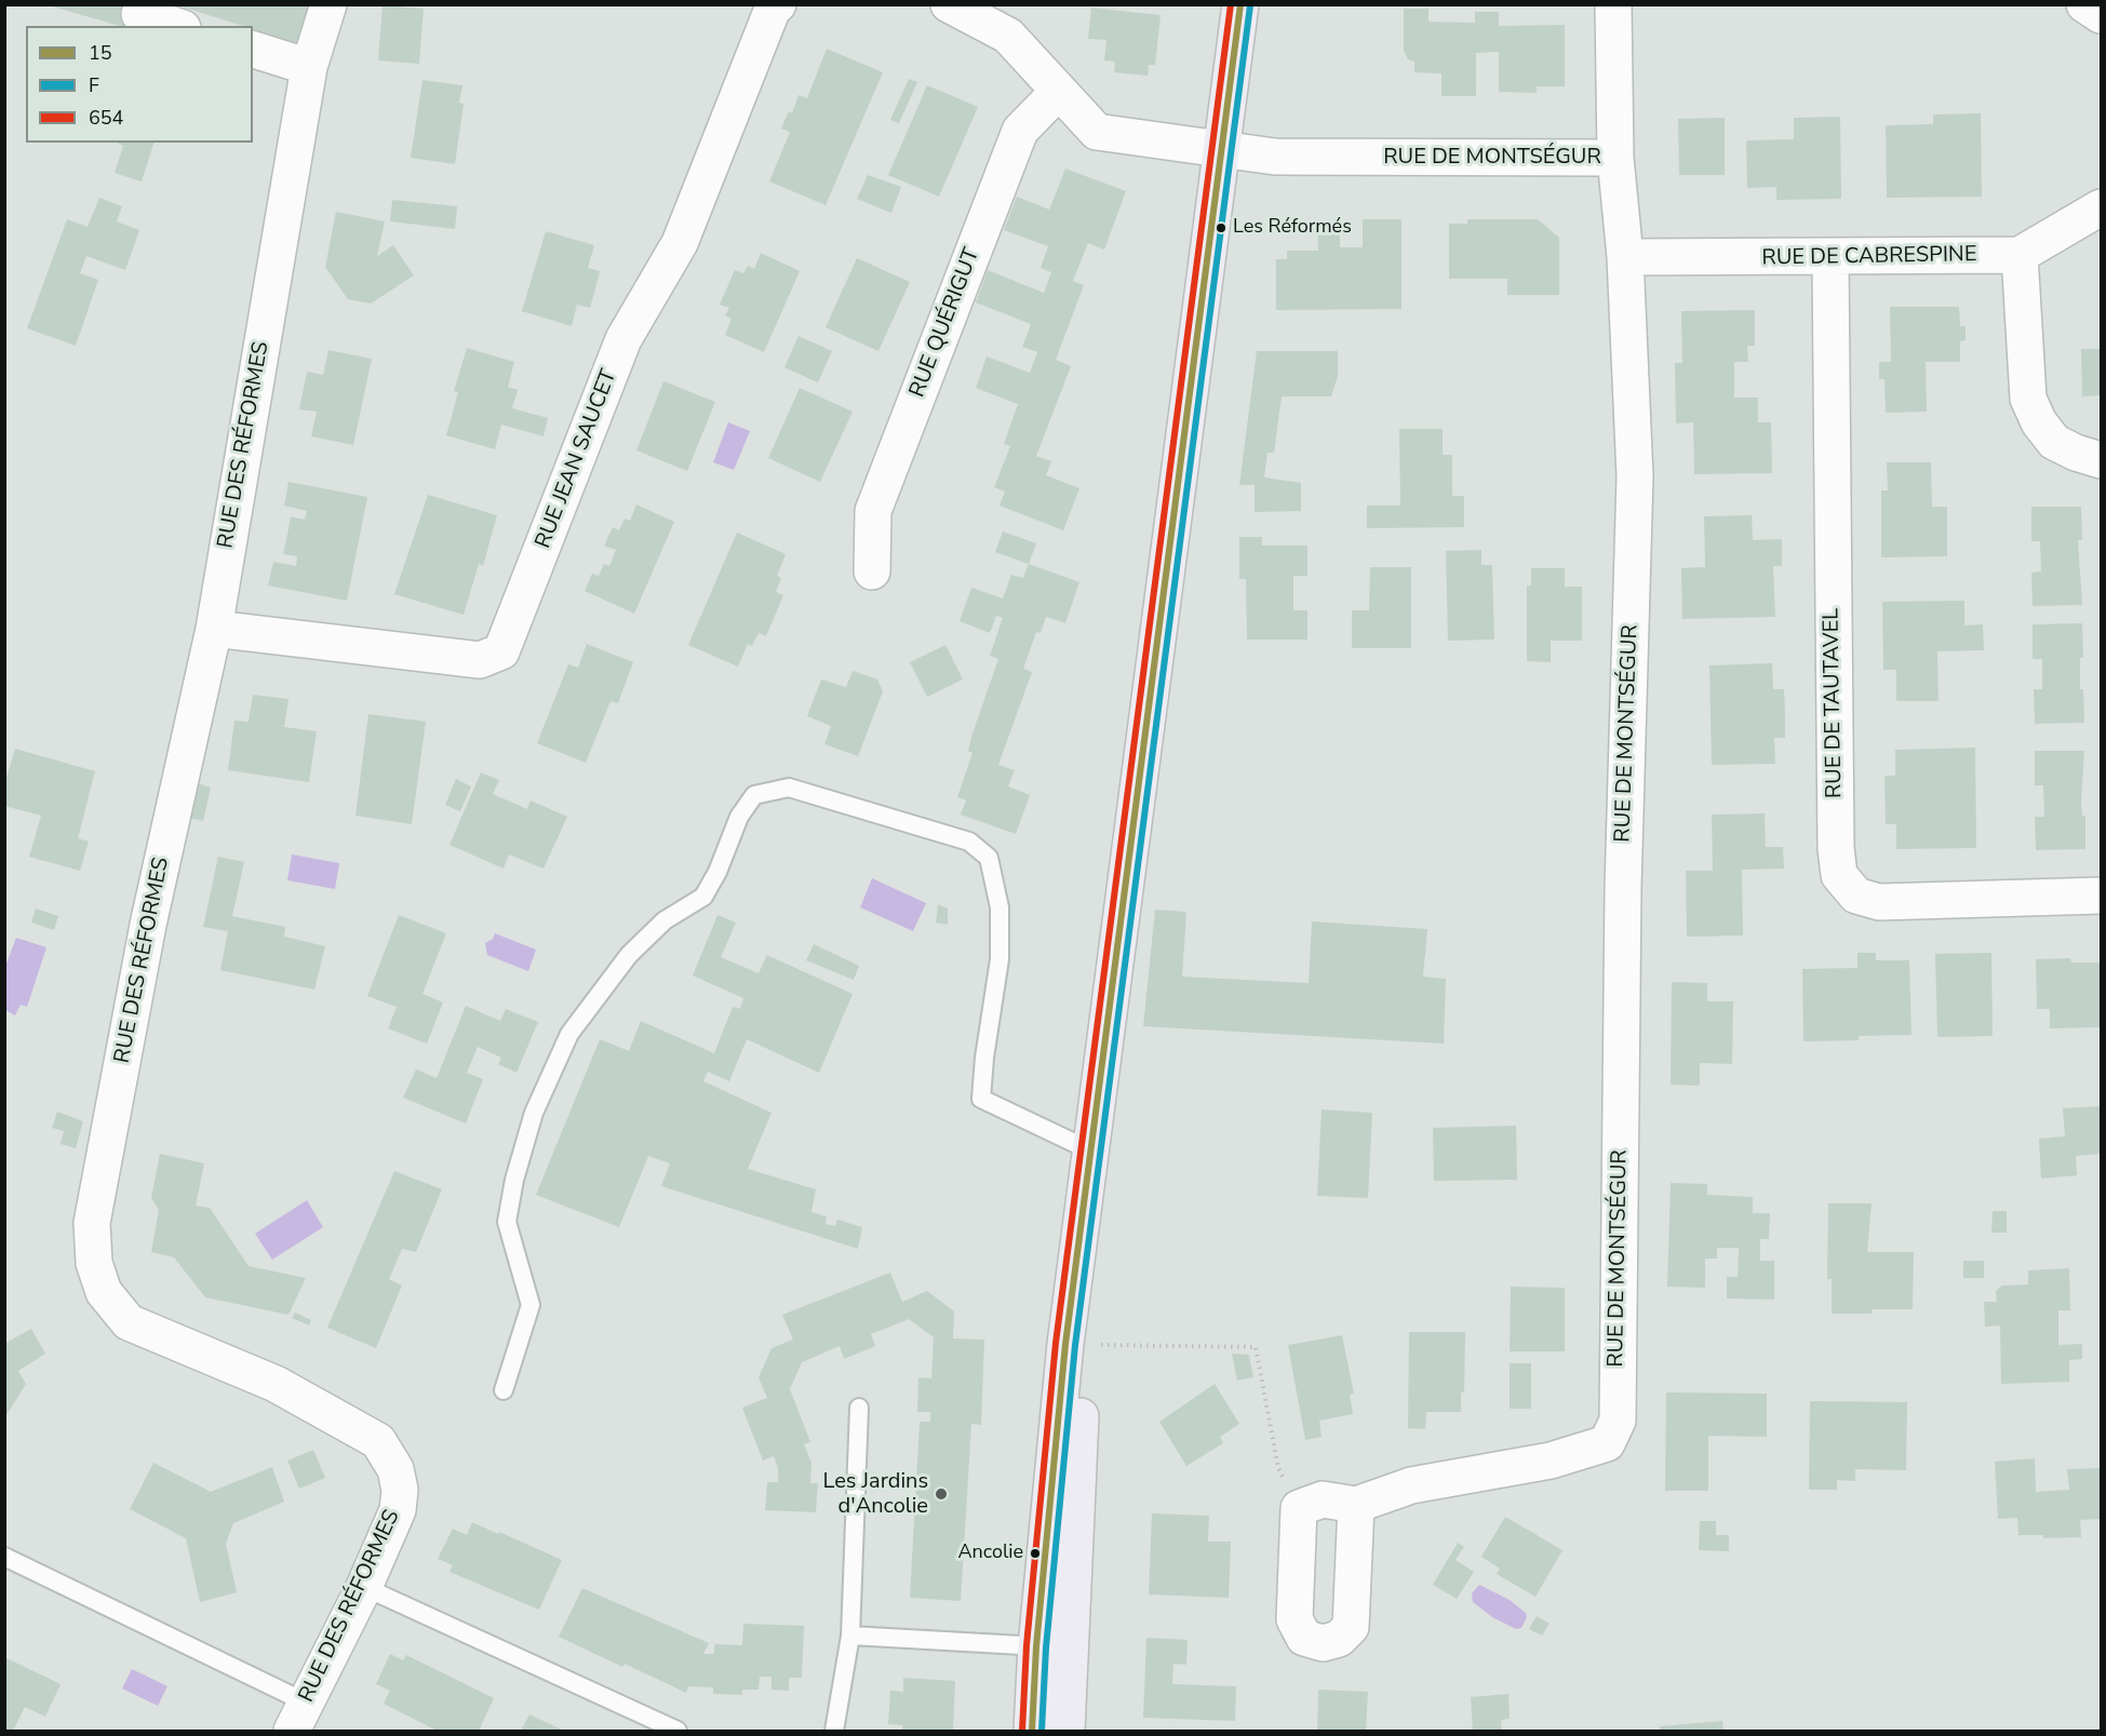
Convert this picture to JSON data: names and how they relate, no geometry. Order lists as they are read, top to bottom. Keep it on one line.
{"streets":{"street":["RUE DE MONTSÉGUR","RUE DE CABRESPINE","RUE QUÉRIGUT","RUE DES RÉFORMES","RUE JEAN SAUCET","RUE DE TAUTAVEL"]},"crossings":[["RUE DE MONTSÉGUR","RUE DE CABRESPINE"],["RUE DE CABRESPINE","RUE DE TAUTAVEL"],["RUE DES RÉFORMES","RUE JEAN SAUCET"]],"places":["Les Réformés","Les Jardins d'Ancolie","Ancolie"],"lines":["transit line 15","transit line 654","transit line F"],"legend":["15","F","654"]}
